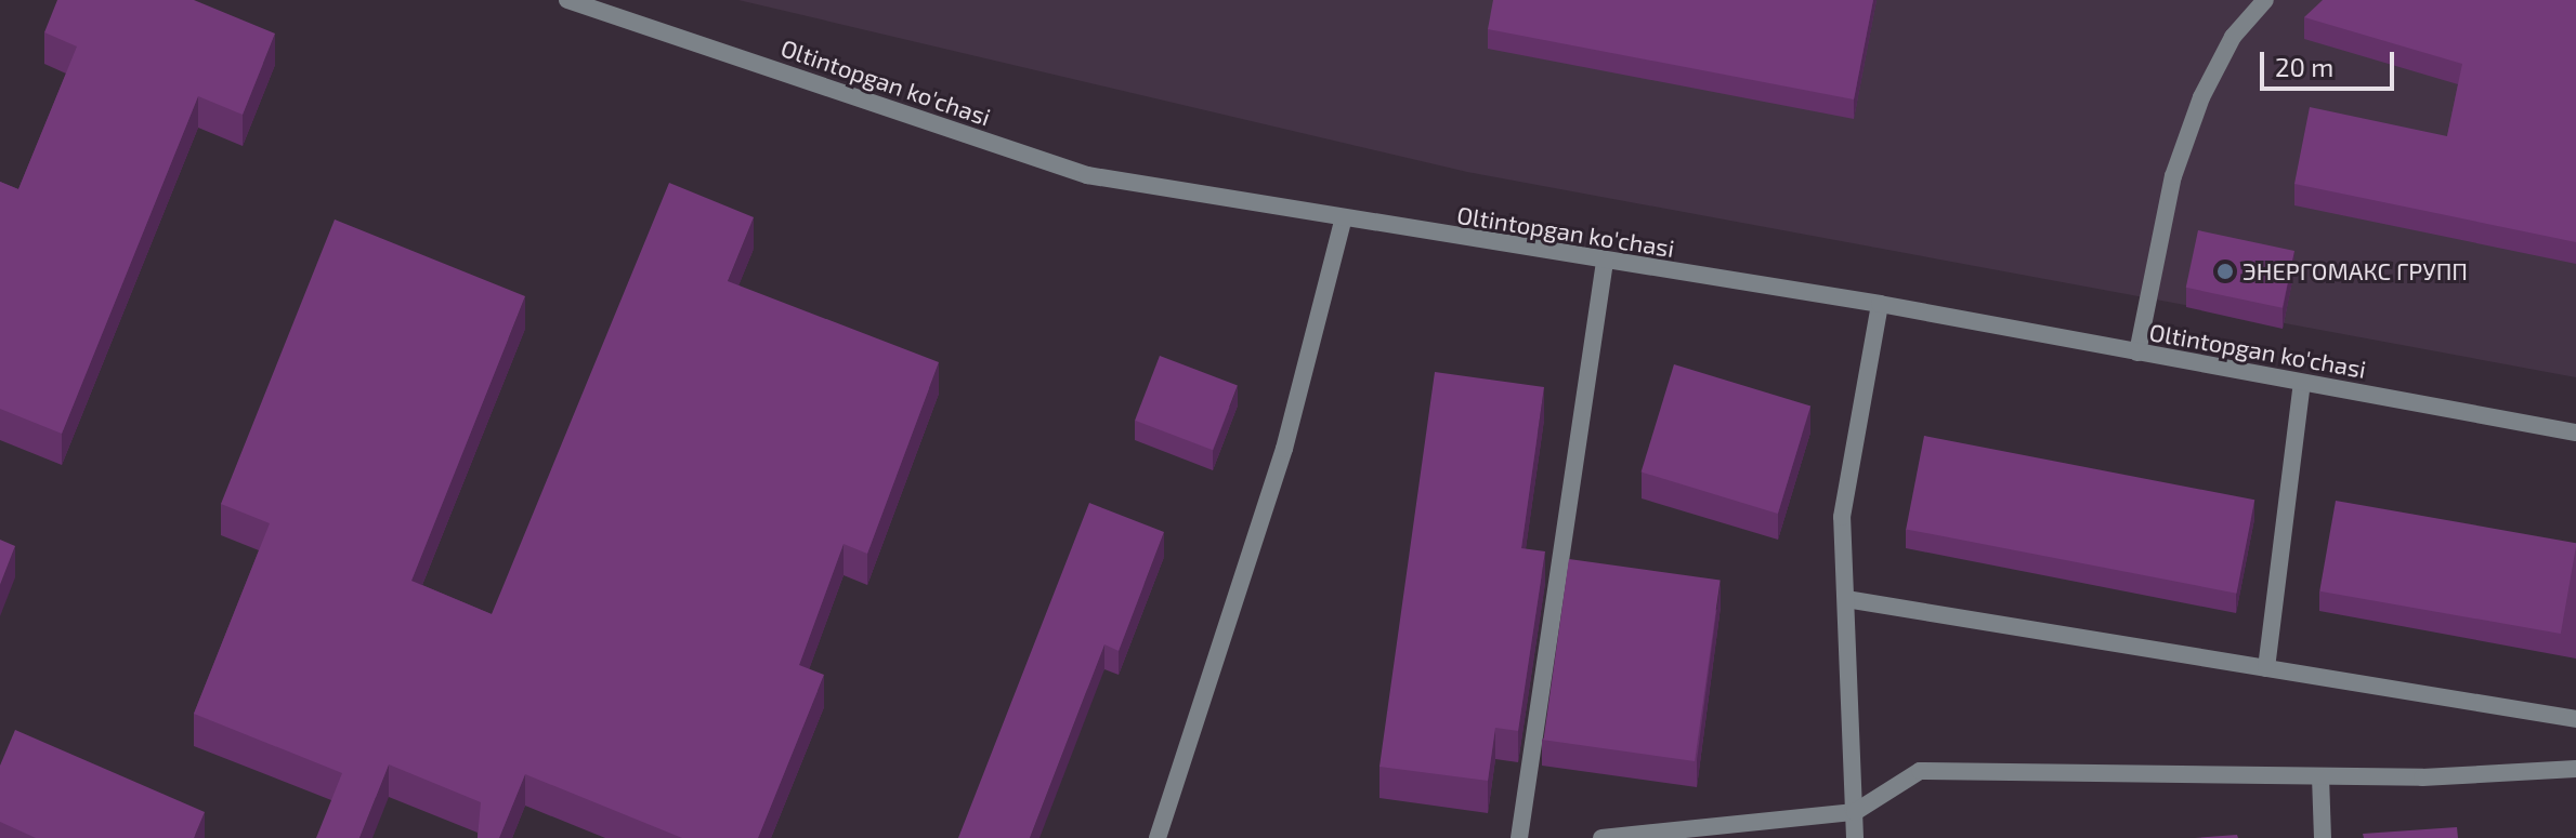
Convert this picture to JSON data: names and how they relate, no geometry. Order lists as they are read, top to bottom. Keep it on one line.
{"streets":{"street":["Oltintopgan ko'chasi"]},"places":["ЭНЕРГОМАКС ГРУПП"],"scale_bar":"20 m"}
